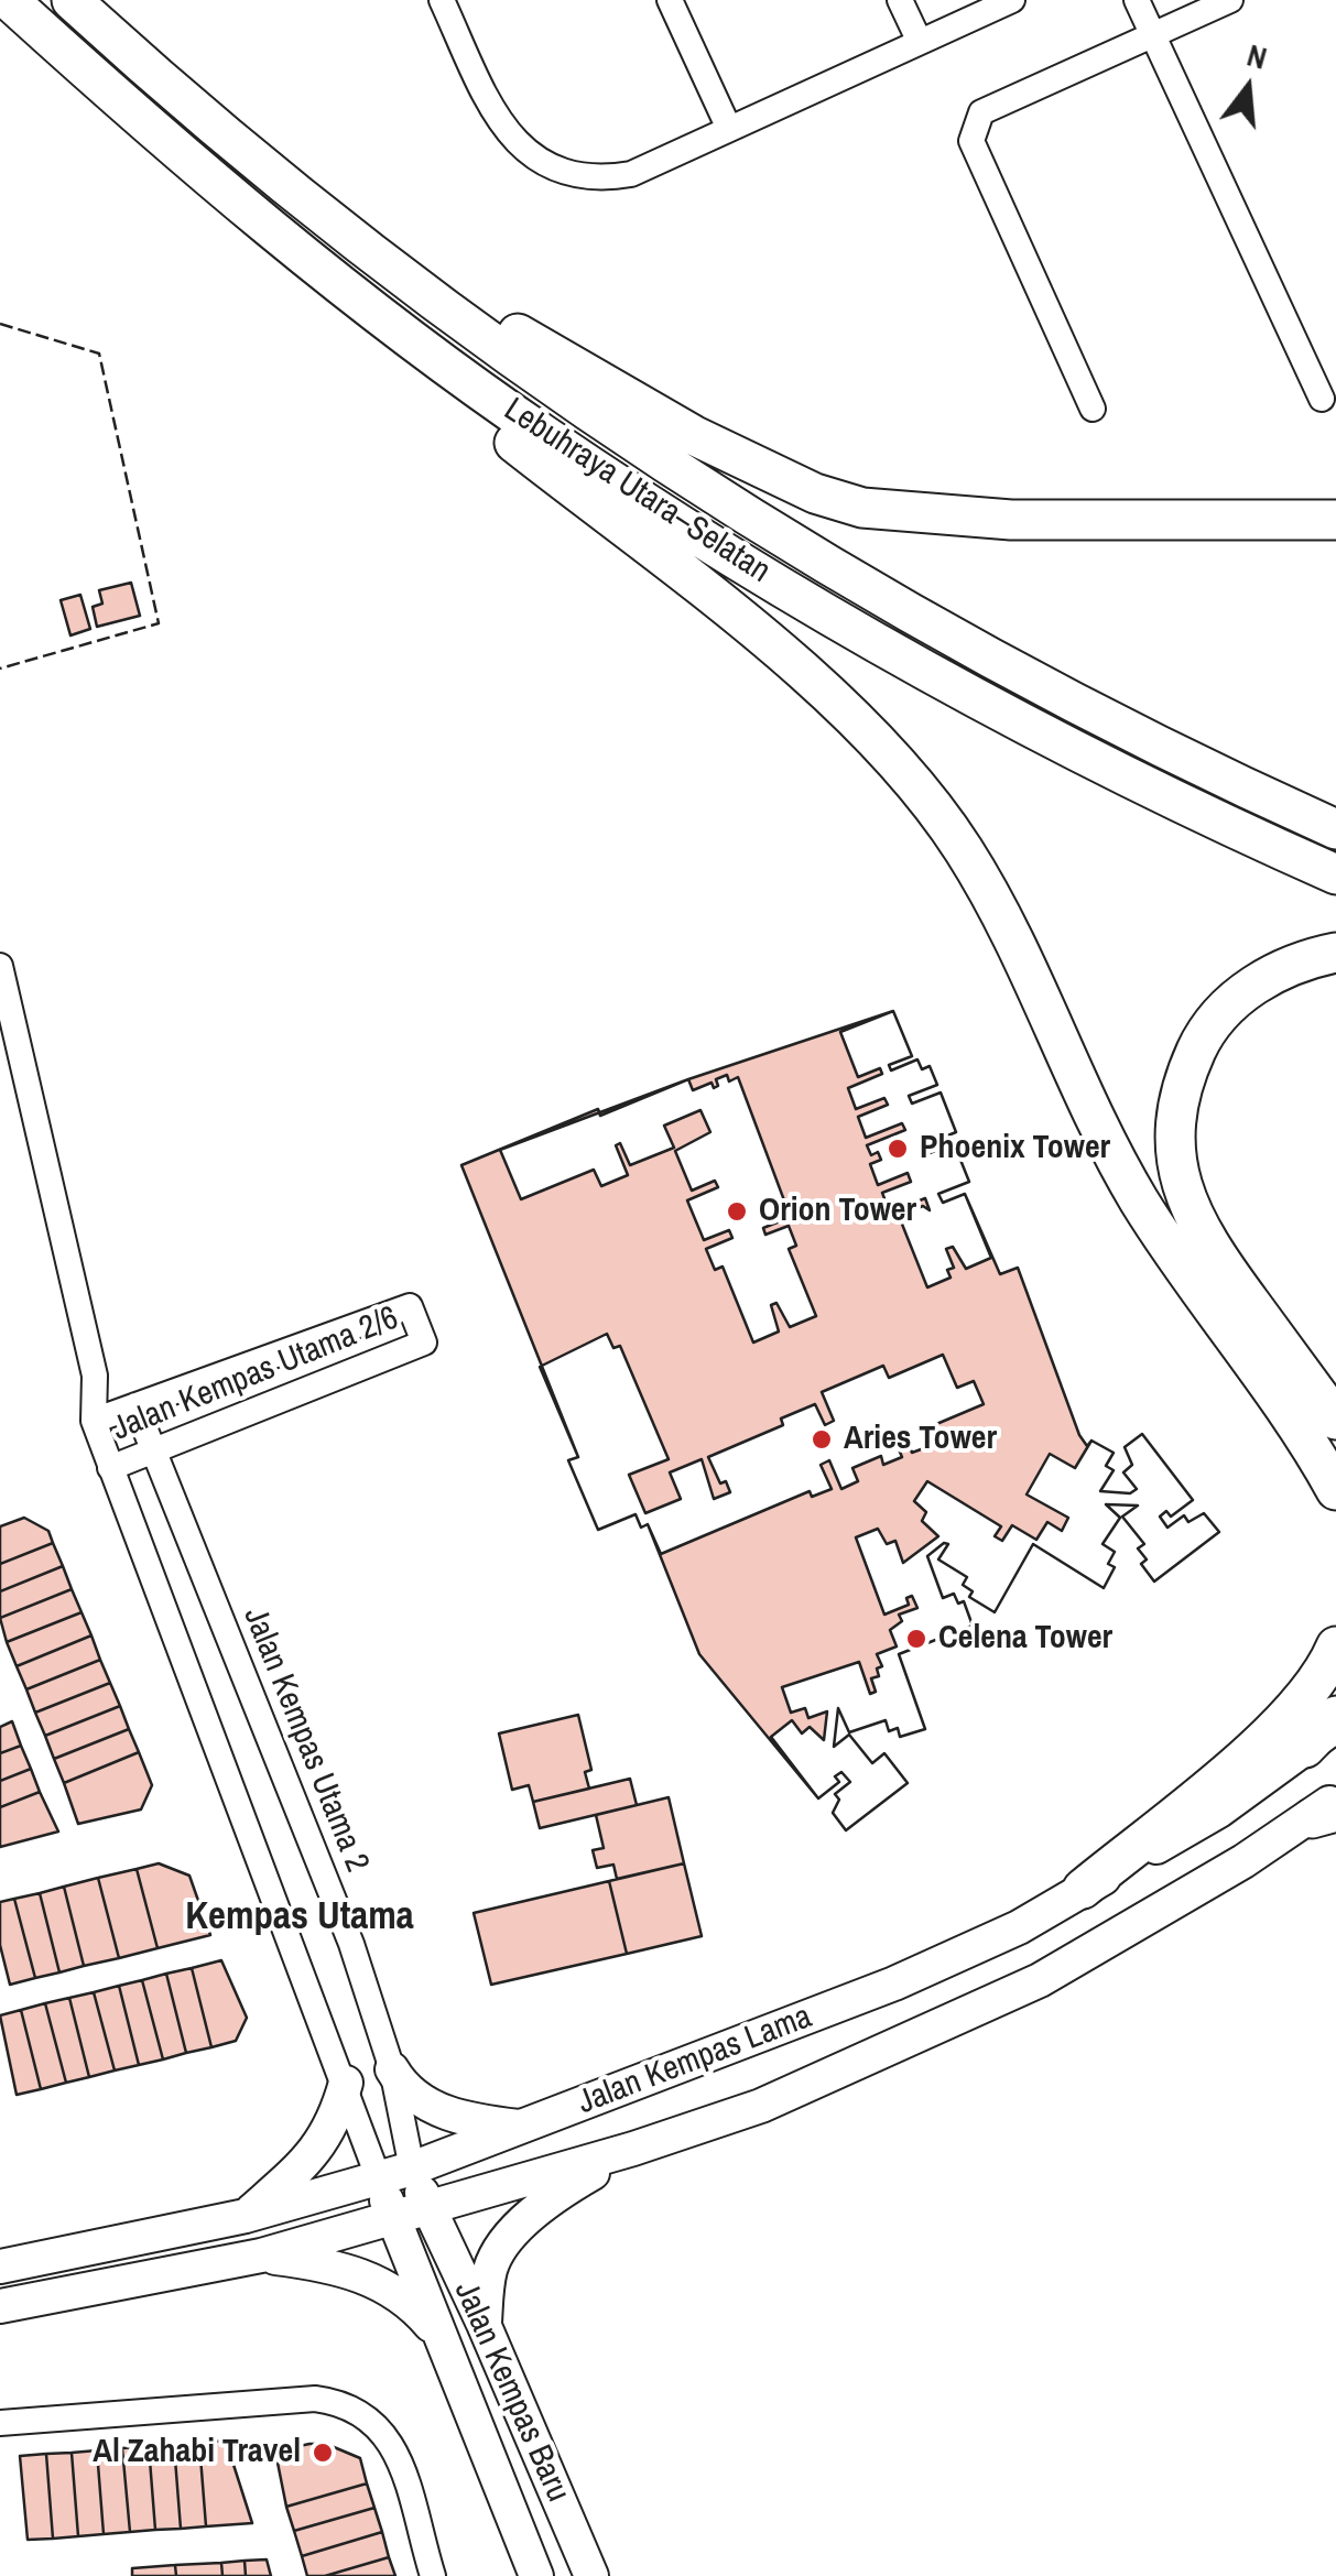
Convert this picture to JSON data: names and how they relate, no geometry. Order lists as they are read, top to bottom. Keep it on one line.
{"streets":{"highway":["Lebuhraya Utara–Selatan"],"main road":["Jalan Kempas Lama","Jalan Kempas Baru"],"street":["Jalan Kempas Utama 2/6","Jalan Kempas Utama 2"]},"crossings":[["Jalan Kempas Utama 2/6","Jalan Kempas Utama 2"],["Jalan Kempas Utama 2","Jalan Kempas Lama"],["Jalan Kempas Utama 2","Jalan Kempas Baru"],["Jalan Kempas Lama","Jalan Kempas Baru"]],"districts":["Kempas Utama"],"places":["Phoenix Tower","Orion Tower","Aries Tower","Celena Tower","Al Zahabi Travel"],"north":"top"}
